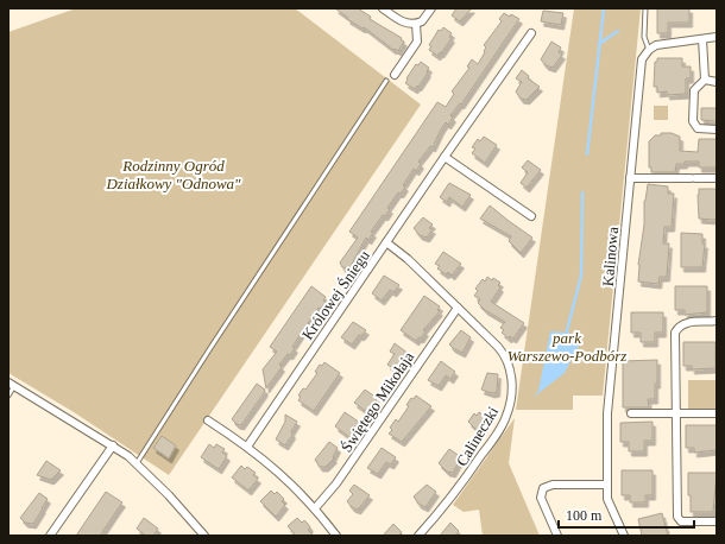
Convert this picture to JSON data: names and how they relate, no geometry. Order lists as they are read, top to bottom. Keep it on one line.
{"streets":{"street":["Kalinowa","Królowej Śniegu","Świętego Mikołaja","Calineczki"]},"crossings":[["Królowej Śniegu","Calineczki"],["Świętego Mikołaja","Calineczki"]],"parks":["Rodzinny Ogród Działkowy \"Odnowa\"","park Warszewo-Podbórz"],"scale_bar":"100 m"}
